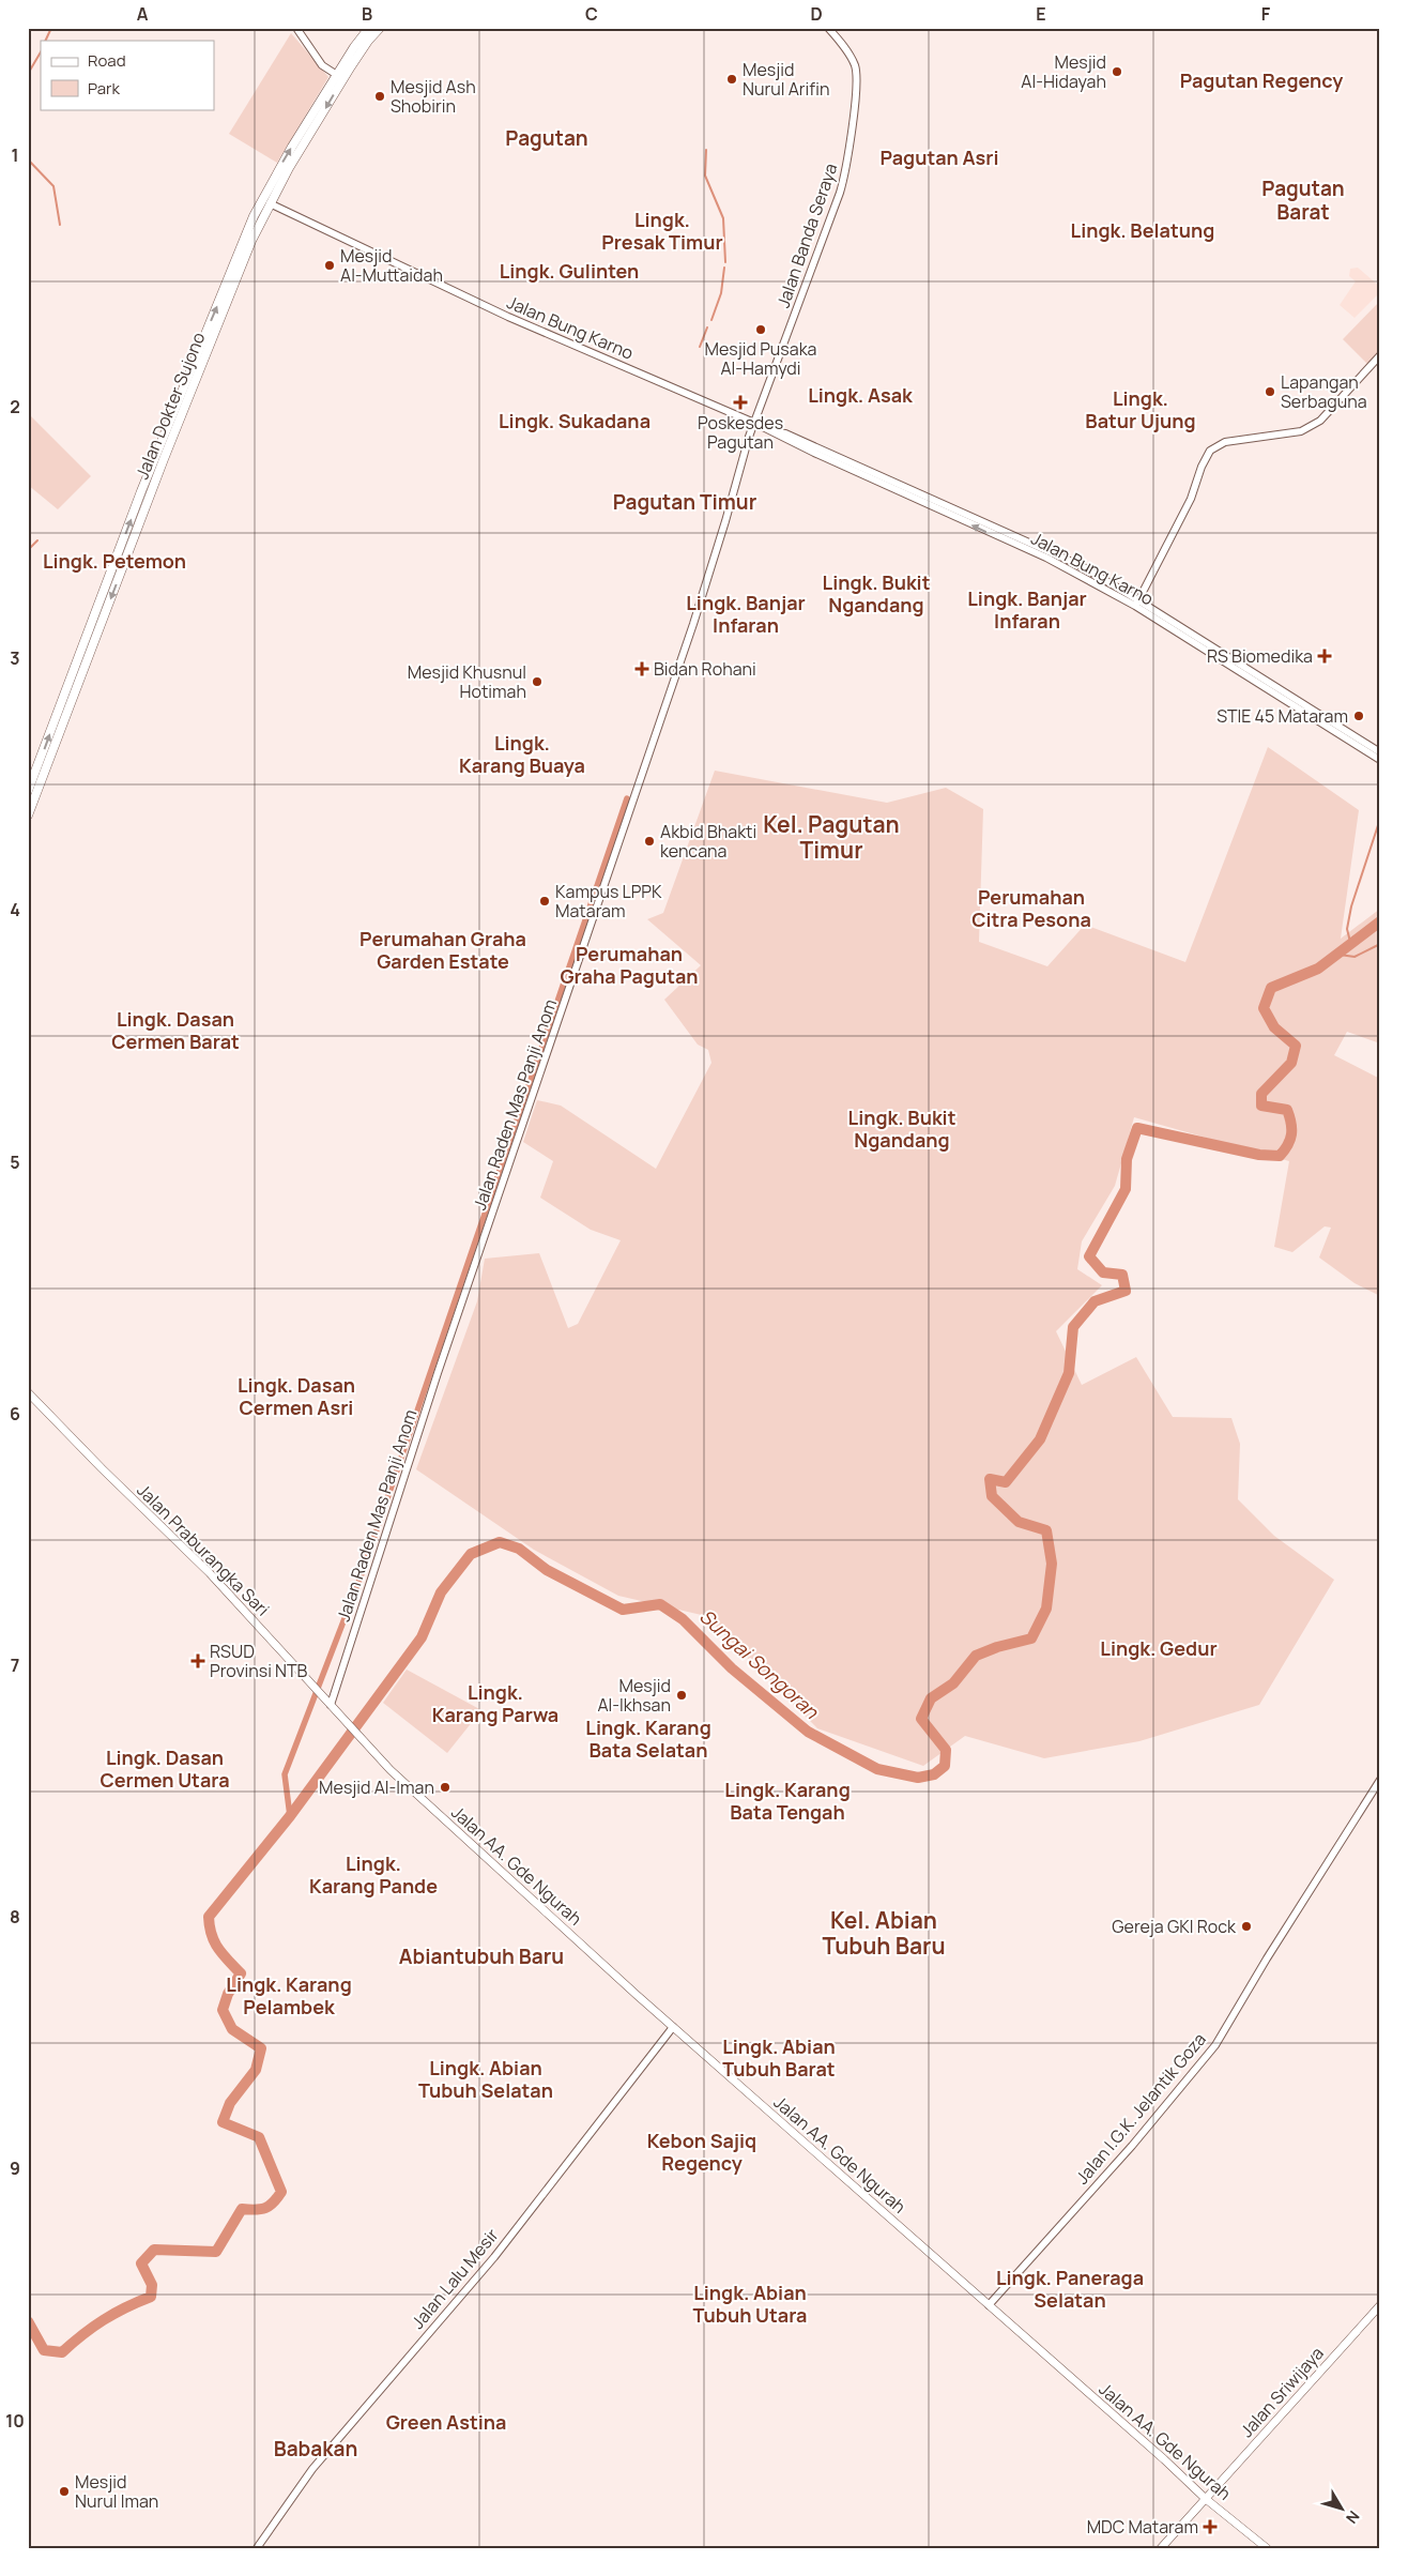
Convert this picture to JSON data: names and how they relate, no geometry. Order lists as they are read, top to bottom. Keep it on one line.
{"streets":{"highway":["Jalan Dokter Sujono"],"main road":["Jalan Praburangka Sari","Jalan AA. Gde Ngurah","Jalan Sriwijaya"],"street":["Jalan Banda Seraya","Jalan Bung Karno","Jalan Raden Mas Panji Anom","Jalan I.G.K. Jelantik Goza","Jalan Lalu Mesir"]},"crossings":[["Jalan Banda Seraya","Jalan Bung Karno"],["Jalan Banda Seraya","Jalan Raden Mas Panji Anom"],["Jalan Bung Karno","Jalan Dokter Sujono"],["Jalan Bung Karno","Jalan Raden Mas Panji Anom"],["Jalan Raden Mas Panji Anom","Jalan Praburangka Sari"],["Jalan Praburangka Sari","Jalan AA. Gde Ngurah"],["Jalan AA. Gde Ngurah","Jalan I.G.K. Jelantik Goza"],["Jalan AA. Gde Ngurah","Jalan Lalu Mesir"],["Jalan AA. Gde Ngurah","Jalan Sriwijaya"]],"districts":["Pagutan Regency","Pagutan","Pagutan Asri","Pagutan Barat","Lingk. Presak Timur","Lingk. Belatung","Lingk. Gulinten","Lingk. Asak","Lingk. Batur Ujung","Lingk. Sukadana","Pagutan Timur","Lingk. Petemon","Lingk. Bukit Ngandang","Lingk. Banjar Infaran","Lingk. Banjar Infaran","Lingk. Karang Buaya","Kel. Pagutan Timur","Perumahan Citra Pesona","Perumahan Graha Garden Estate","Perumahan Graha Pagutan","Lingk. Dasan Cermen Barat","Lingk. Bukit Ngandang","Lingk. Dasan Cermen Asri","Lingk. Gedur","Lingk. Karang Parwa","Lingk. Karang Bata Selatan","Lingk. Dasan Cermen Utara","Lingk. Karang Bata Tengah","Lingk. Karang Pande","Kel. Abian Tubuh Baru","Abiantubuh Baru","Lingk. Karang Pelambek","Lingk. Abian Tubuh Barat","Lingk. Abian Tubuh Selatan","Kebon Sajiq Regency","Lingk. Paneraga Selatan","Lingk. Abian Tubuh Utara","Green Astina","Babakan"],"water":["Sungai Songoran"],"places":{"other":["Mesjid Al-Hidayah","Mesjid Nurul Arifin","Mesjid Ash Shobirin","Mesjid Al-Muttaidah","Mesjid Pusaka Al-Hamydi","Lapangan Serbaguna","Mesjid Khusnul Hotimah","STIE 45 Mataram","Akbid Bhakti kencana","Kampus LPPK Mataram","Mesjid Al-Ikhsan","Mesjid Al-Iman","Gereja GKI Rock","Mesjid Nurul Iman"],"health":["Poskesdes Pagutan","RS Biomedika","Bidan Rohani","RSUD Provinsi NTB","MDC Mataram"]},"legend":["Road","Park"],"north":"bottom right","grid":{"columns":["A","B","C","D","E","F"],"rows":["1","2","3","4","5","6","7","8","9","10"]}}
